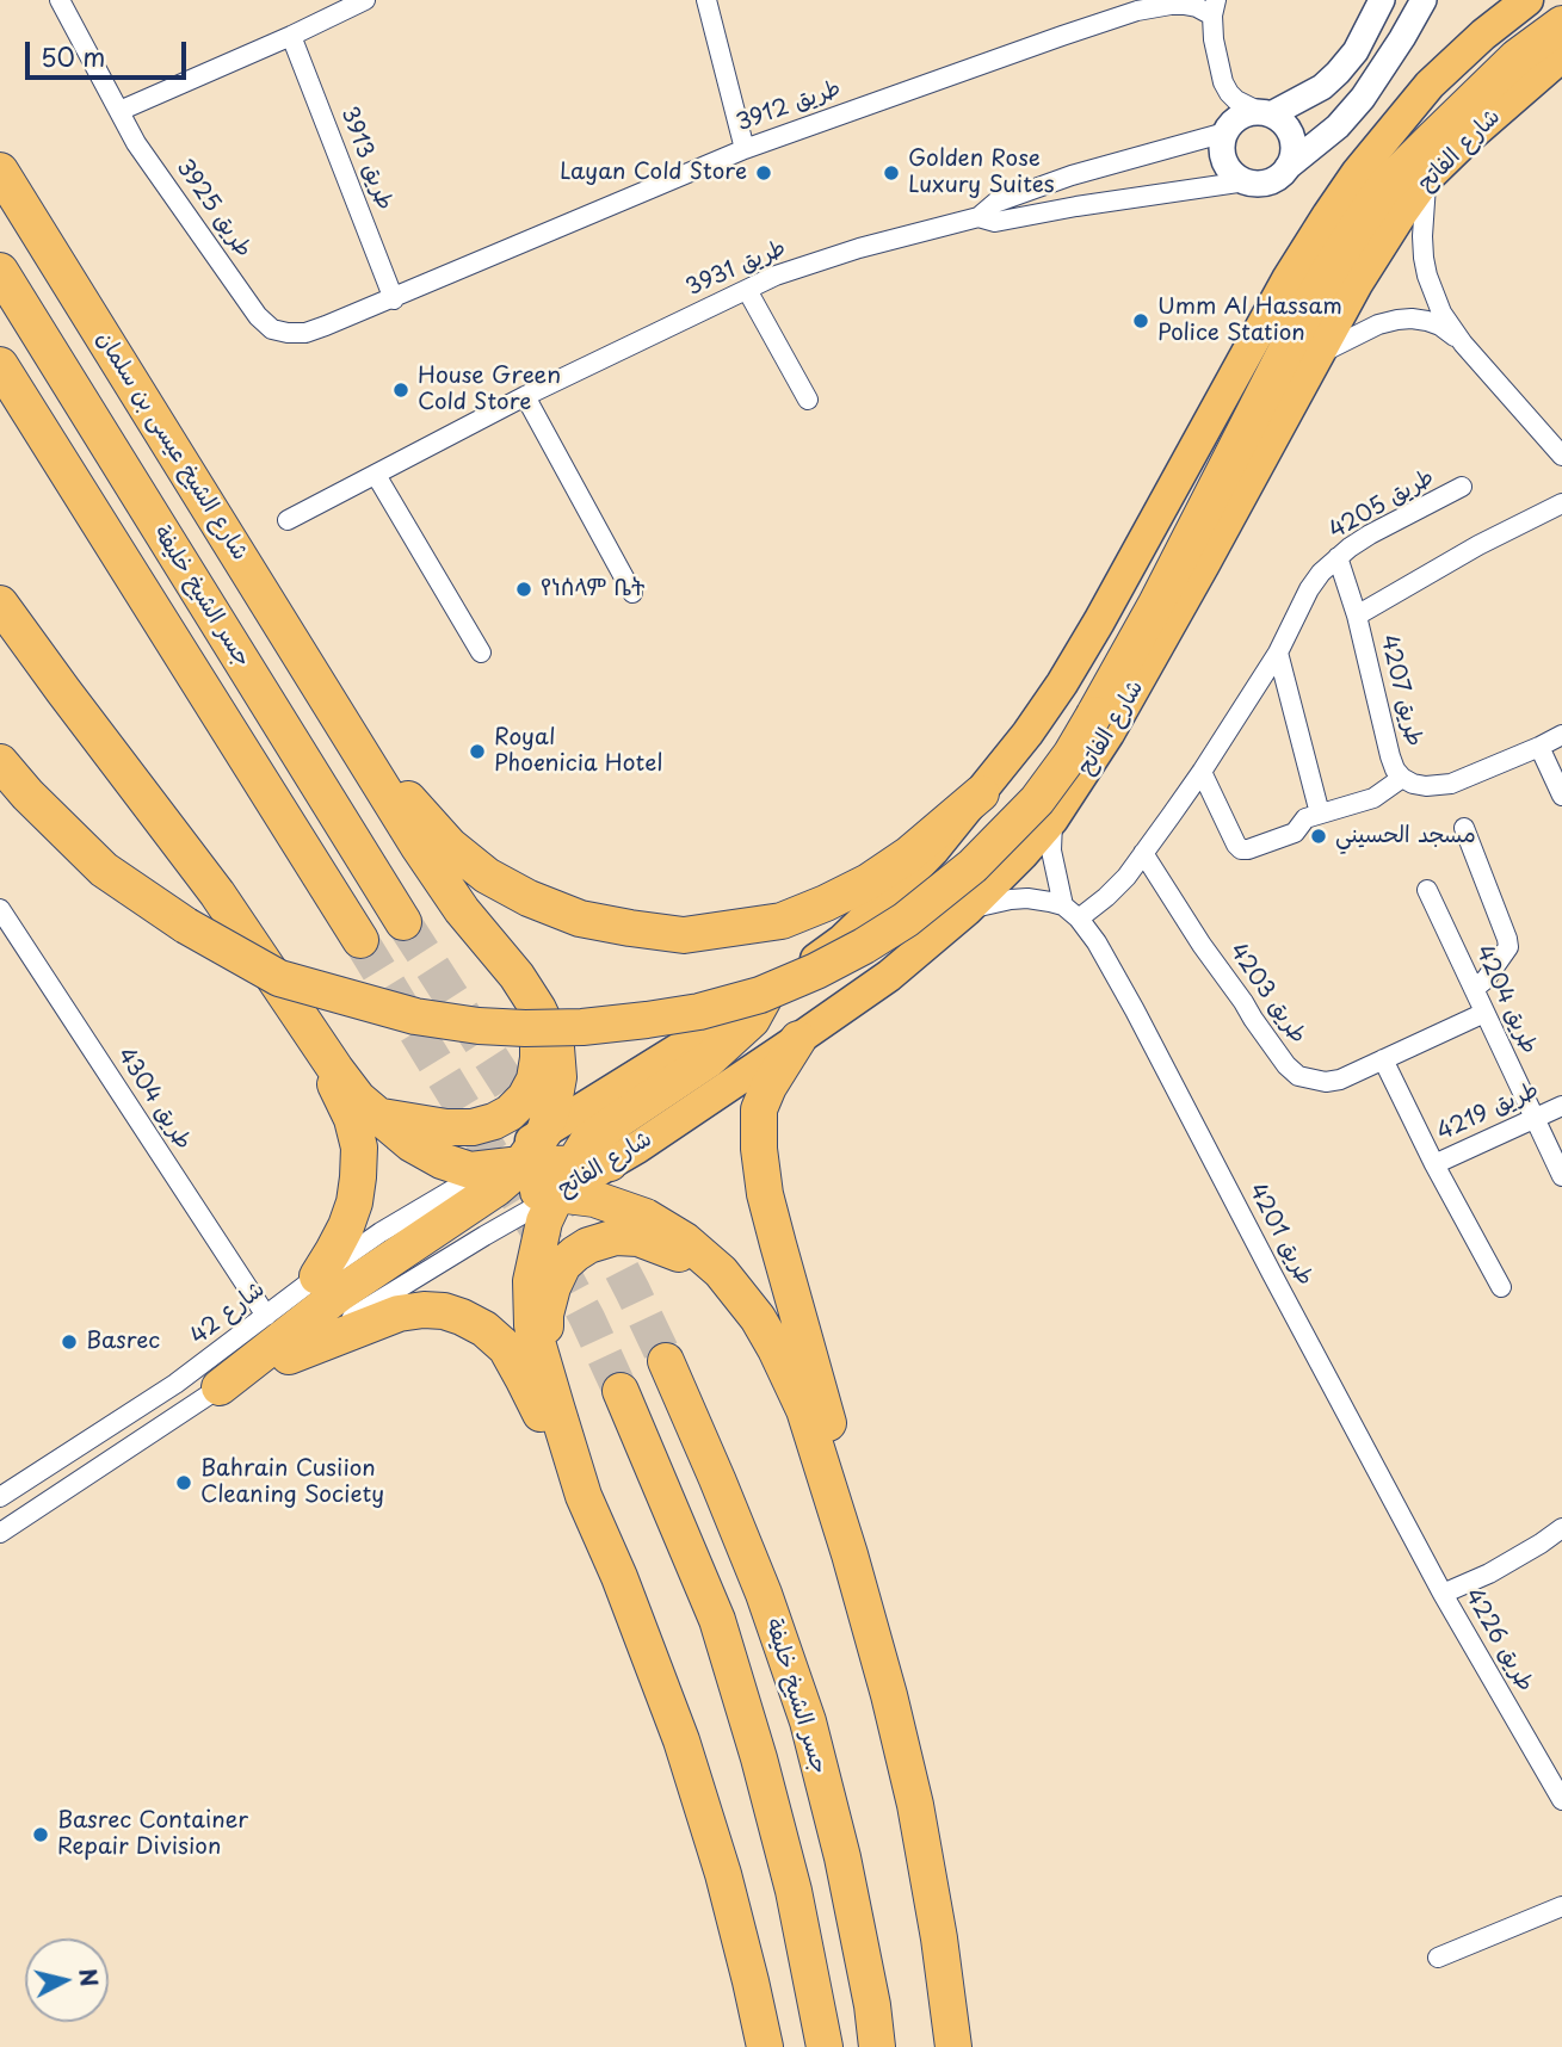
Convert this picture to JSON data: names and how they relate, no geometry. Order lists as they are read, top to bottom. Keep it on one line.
{"streets":{"highway":["شارع الشيخ عيسى بن سلمان","جسر الشيخ خليفة"],"main road":["شارع الفاتح"],"street":["طريق 3912","طريق 3913","طريق 3925","طريق 3931","طريق 4205","طريق 4207","طريق 4203","طريق 4204","طريق 4304","طريق 4219","طريق 4201","شارع 42","طريق 4226"]},"crossings":[["طريق 3912","طريق 3913"],["طريق 3912","طريق 3925"],["طريق 3913","طريق 3925"],["طريق 4205","طريق 4207"],["طريق 4205","طريق 4203"],["طريق 4205","طريق 4201"],["طريق 4203","طريق 4204"],["طريق 4203","طريق 4219"],["طريق 4204","طريق 4219"],["طريق 4304","شارع 42"],["طريق 4201","طريق 4226"]],"places":["Layan Cold Store","Golden Rose Luxury Suites","Umm Al Hassam Police Station","House Green Cold Store","የነሰላም ቤት","Royal Phoenicia Hotel","مسجد الحسيني","Basrec","Bahrain Cusiion Cleaning Society","Basrec Container Repair Division"],"scale_bar":"50 m","north":"right"}
